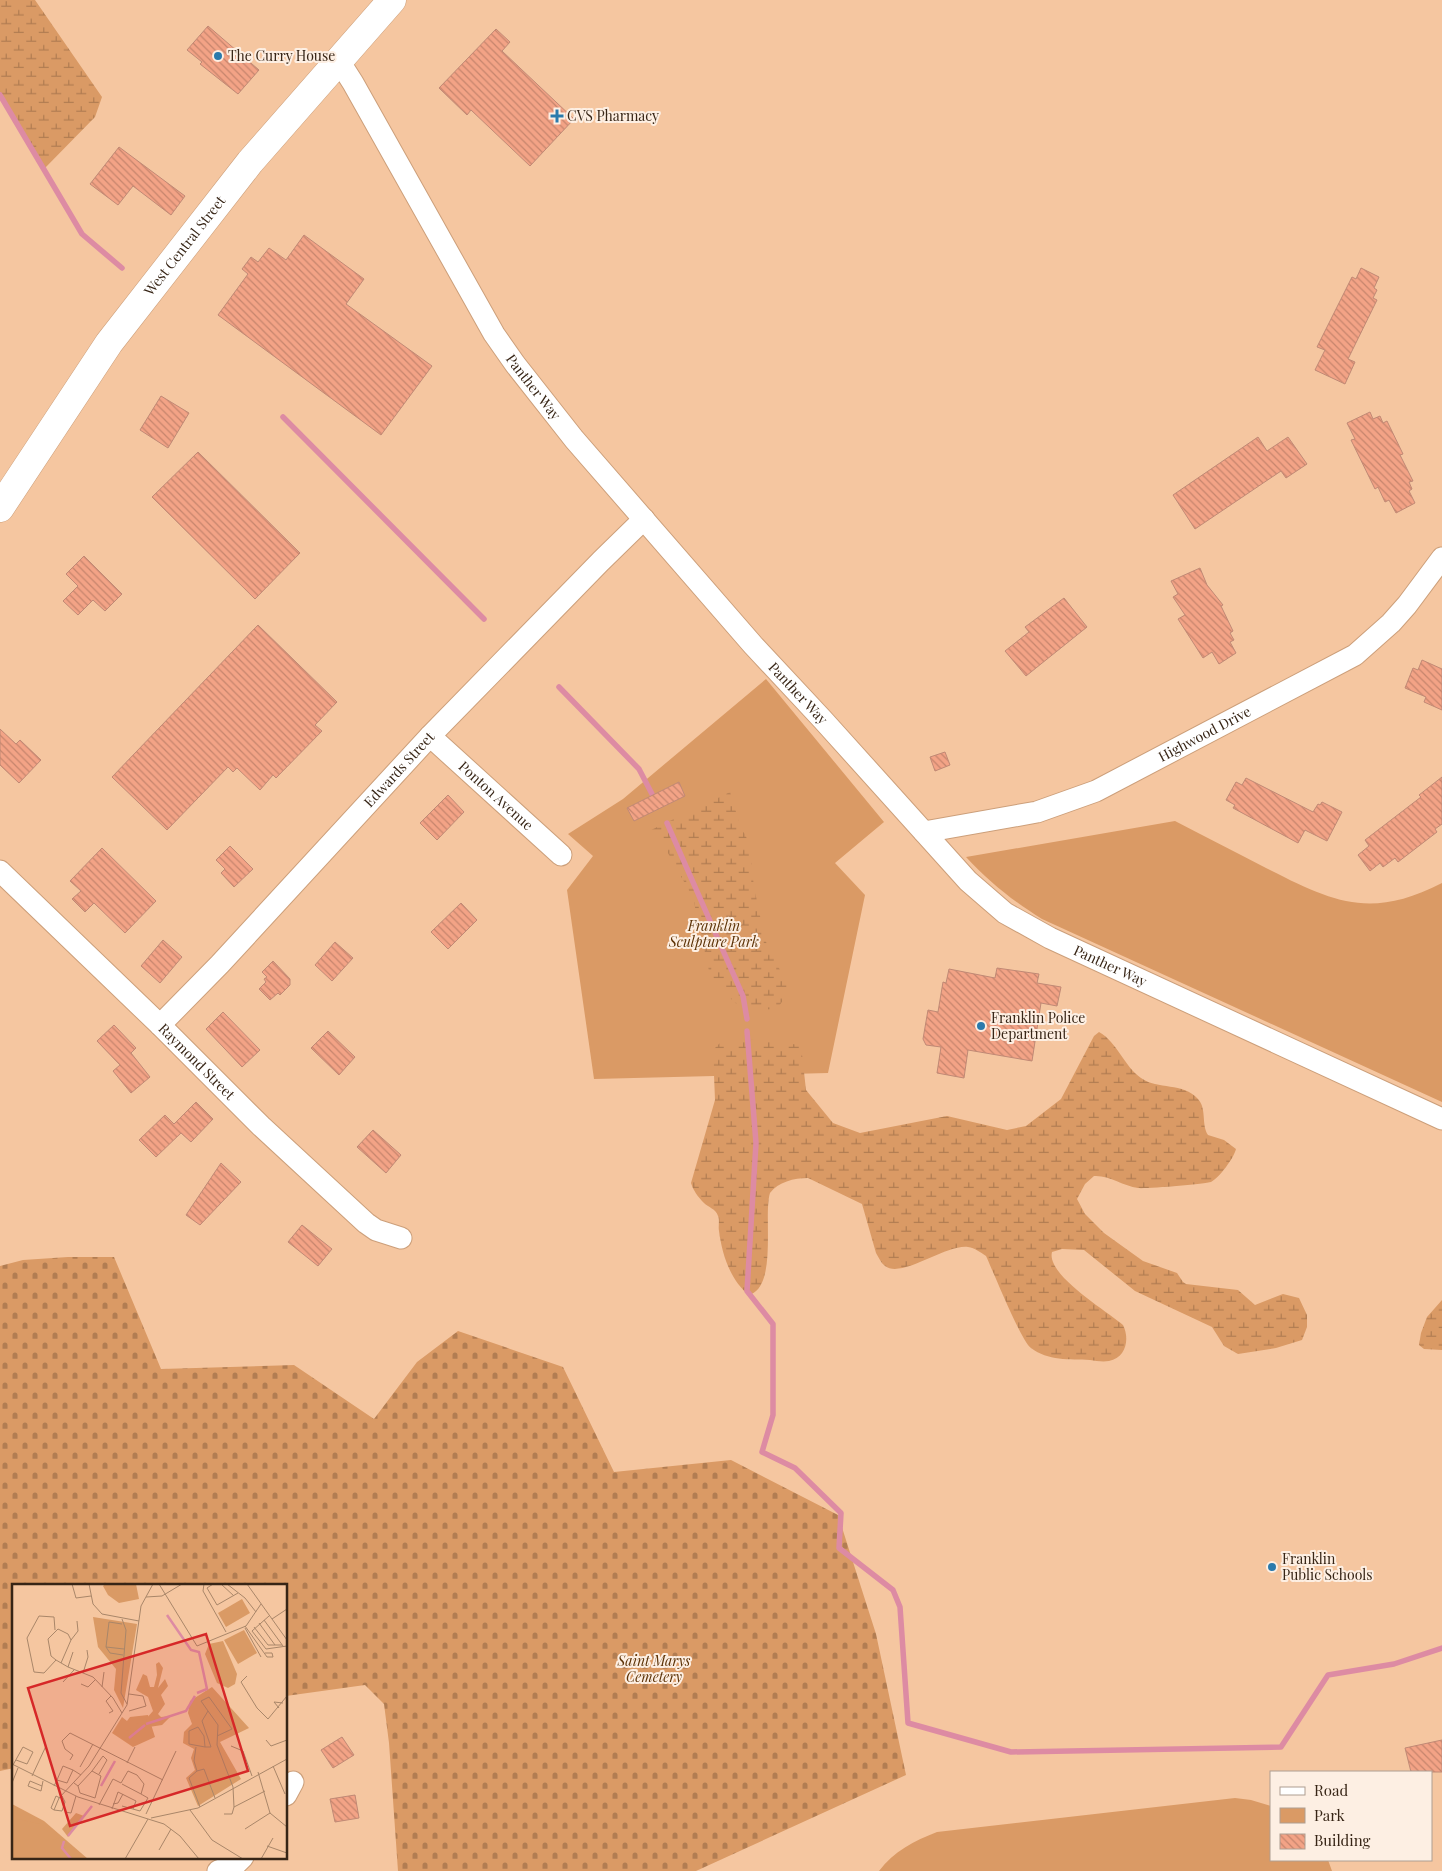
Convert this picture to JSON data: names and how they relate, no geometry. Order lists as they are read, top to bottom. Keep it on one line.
{"streets":{"main road":["West Central Street"],"street":["Panther Way","Highwood Drive","Edwards Street","Ponton Avenue","Raymond Street"]},"crossings":[["West Central Street","Panther Way"],["Panther Way","Highwood Drive"],["Panther Way","Edwards Street"],["Edwards Street","Ponton Avenue"],["Edwards Street","Raymond Street"]],"parks":["Franklin Sculpture Park","Saint Marys Cemetery"],"places":{"other":["The Curry House","Franklin Police Department","Franklin Public Schools"],"health":["CVS Pharmacy"]},"legend":["Road","Park","Building"]}
